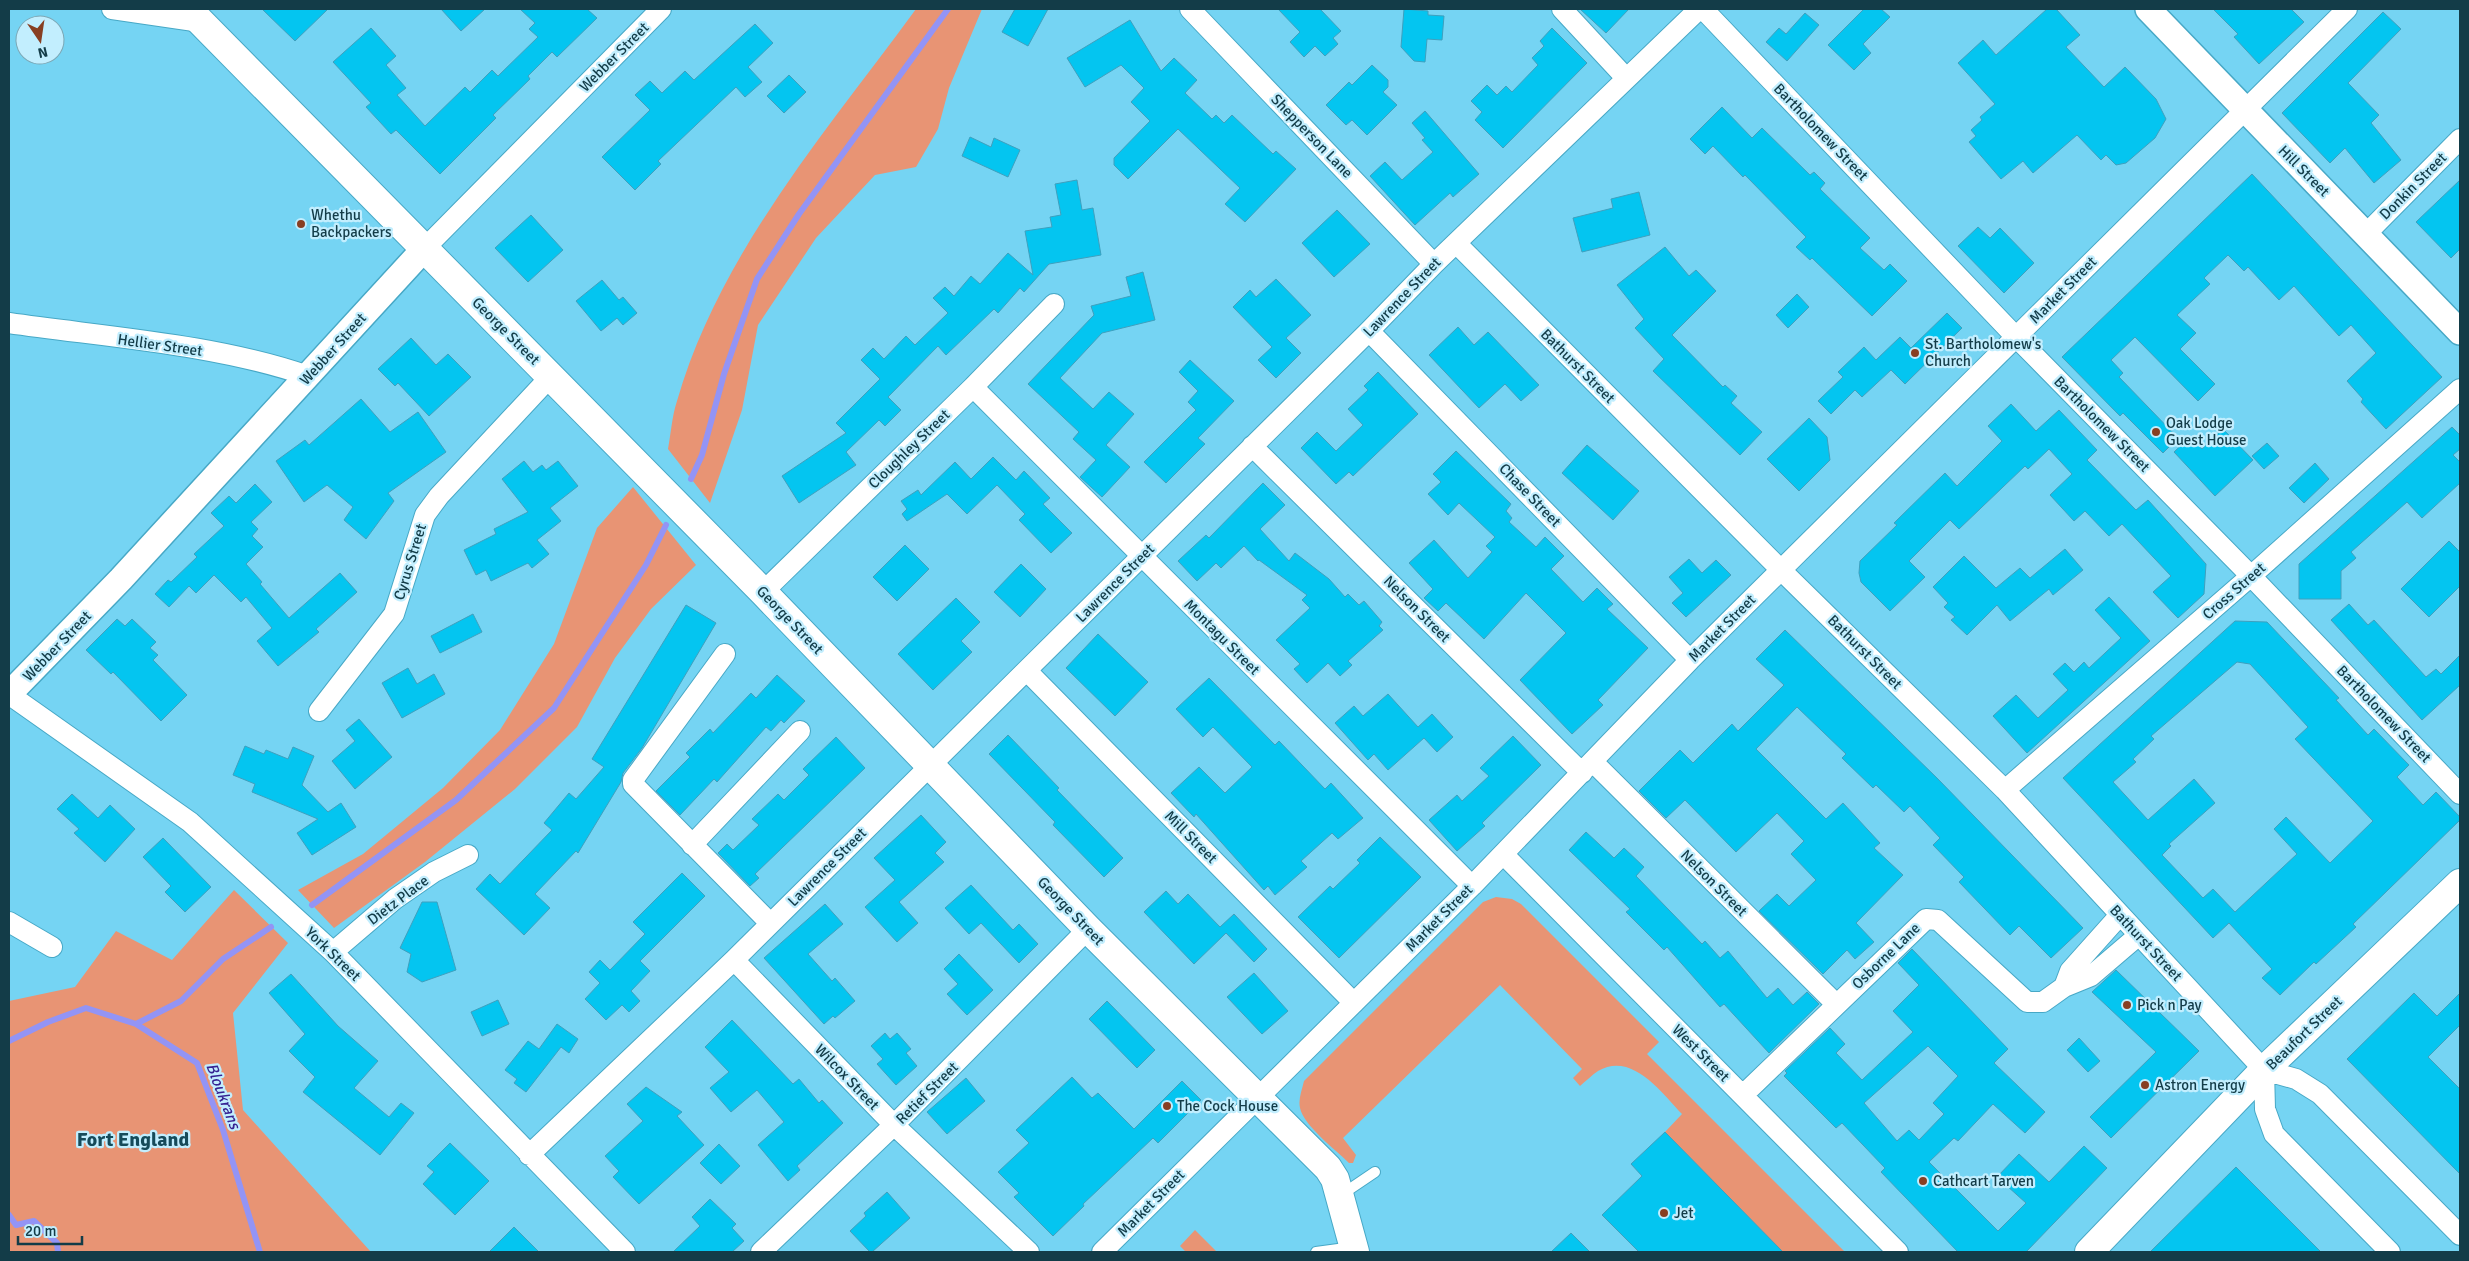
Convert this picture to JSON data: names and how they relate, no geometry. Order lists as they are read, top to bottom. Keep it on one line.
{"streets":{"main road":["George Street","Beaufort Street"],"street":["Webber Street","Bartholomew Street","Shepperson Lane","Hill Street","Donkin Street","Market Street","Lawrence Street","Hellier Street","Bathurst Street","Cloughley Street","Chase Street","Cyrus Street","Cross Street","Nelson Street","Montagu Street","Mill Street","Dietz Place","York Street","Osborne Lane","West Street","Wilcox Street","Retief Street"]},"crossings":[["Webber Street","George Street"],["Webber Street","Hellier Street"],["Webber Street","York Street"],["Bartholomew Street","Market Street"],["Bartholomew Street","Lawrence Street"],["Bartholomew Street","Cross Street"],["Shepperson Lane","Lawrence Street"],["Hill Street","Donkin Street"],["Hill Street","Market Street"],["Market Street","George Street"],["Market Street","Bathurst Street"],["Market Street","Chase Street"],["Market Street","Nelson Street"],["Market Street","Montagu Street"],["Market Street","Mill Street"],["Market Street","West Street"],["Lawrence Street","George Street"],["Lawrence Street","Bathurst Street"],["Lawrence Street","Chase Street"],["Lawrence Street","Nelson Street"],["Lawrence Street","Montagu Street"],["Lawrence Street","Mill Street"],["Lawrence Street","York Street"],["Lawrence Street","Wilcox Street"],["George Street","Cloughley Street"],["George Street","Cyrus Street"],["George Street","Retief Street"],["Bathurst Street","Cross Street"],["Bathurst Street","Osborne Lane"],["Bathurst Street","Beaufort Street"],["Cloughley Street","Montagu Street"],["Nelson Street","Osborne Lane"],["Dietz Place","York Street"],["Osborne Lane","West Street"],["Wilcox Street","Retief Street"]],"districts":["Fort England"],"water":["Bloukrans"],"places":["Whethu Backpackers","St. Bartholomew's Church","Oak Lodge Guest House","Pick n Pay","Astron Energy","The Cock House","Cathcart Tarven","Jet"],"scale_bar":"20 m","north":"bottom"}
